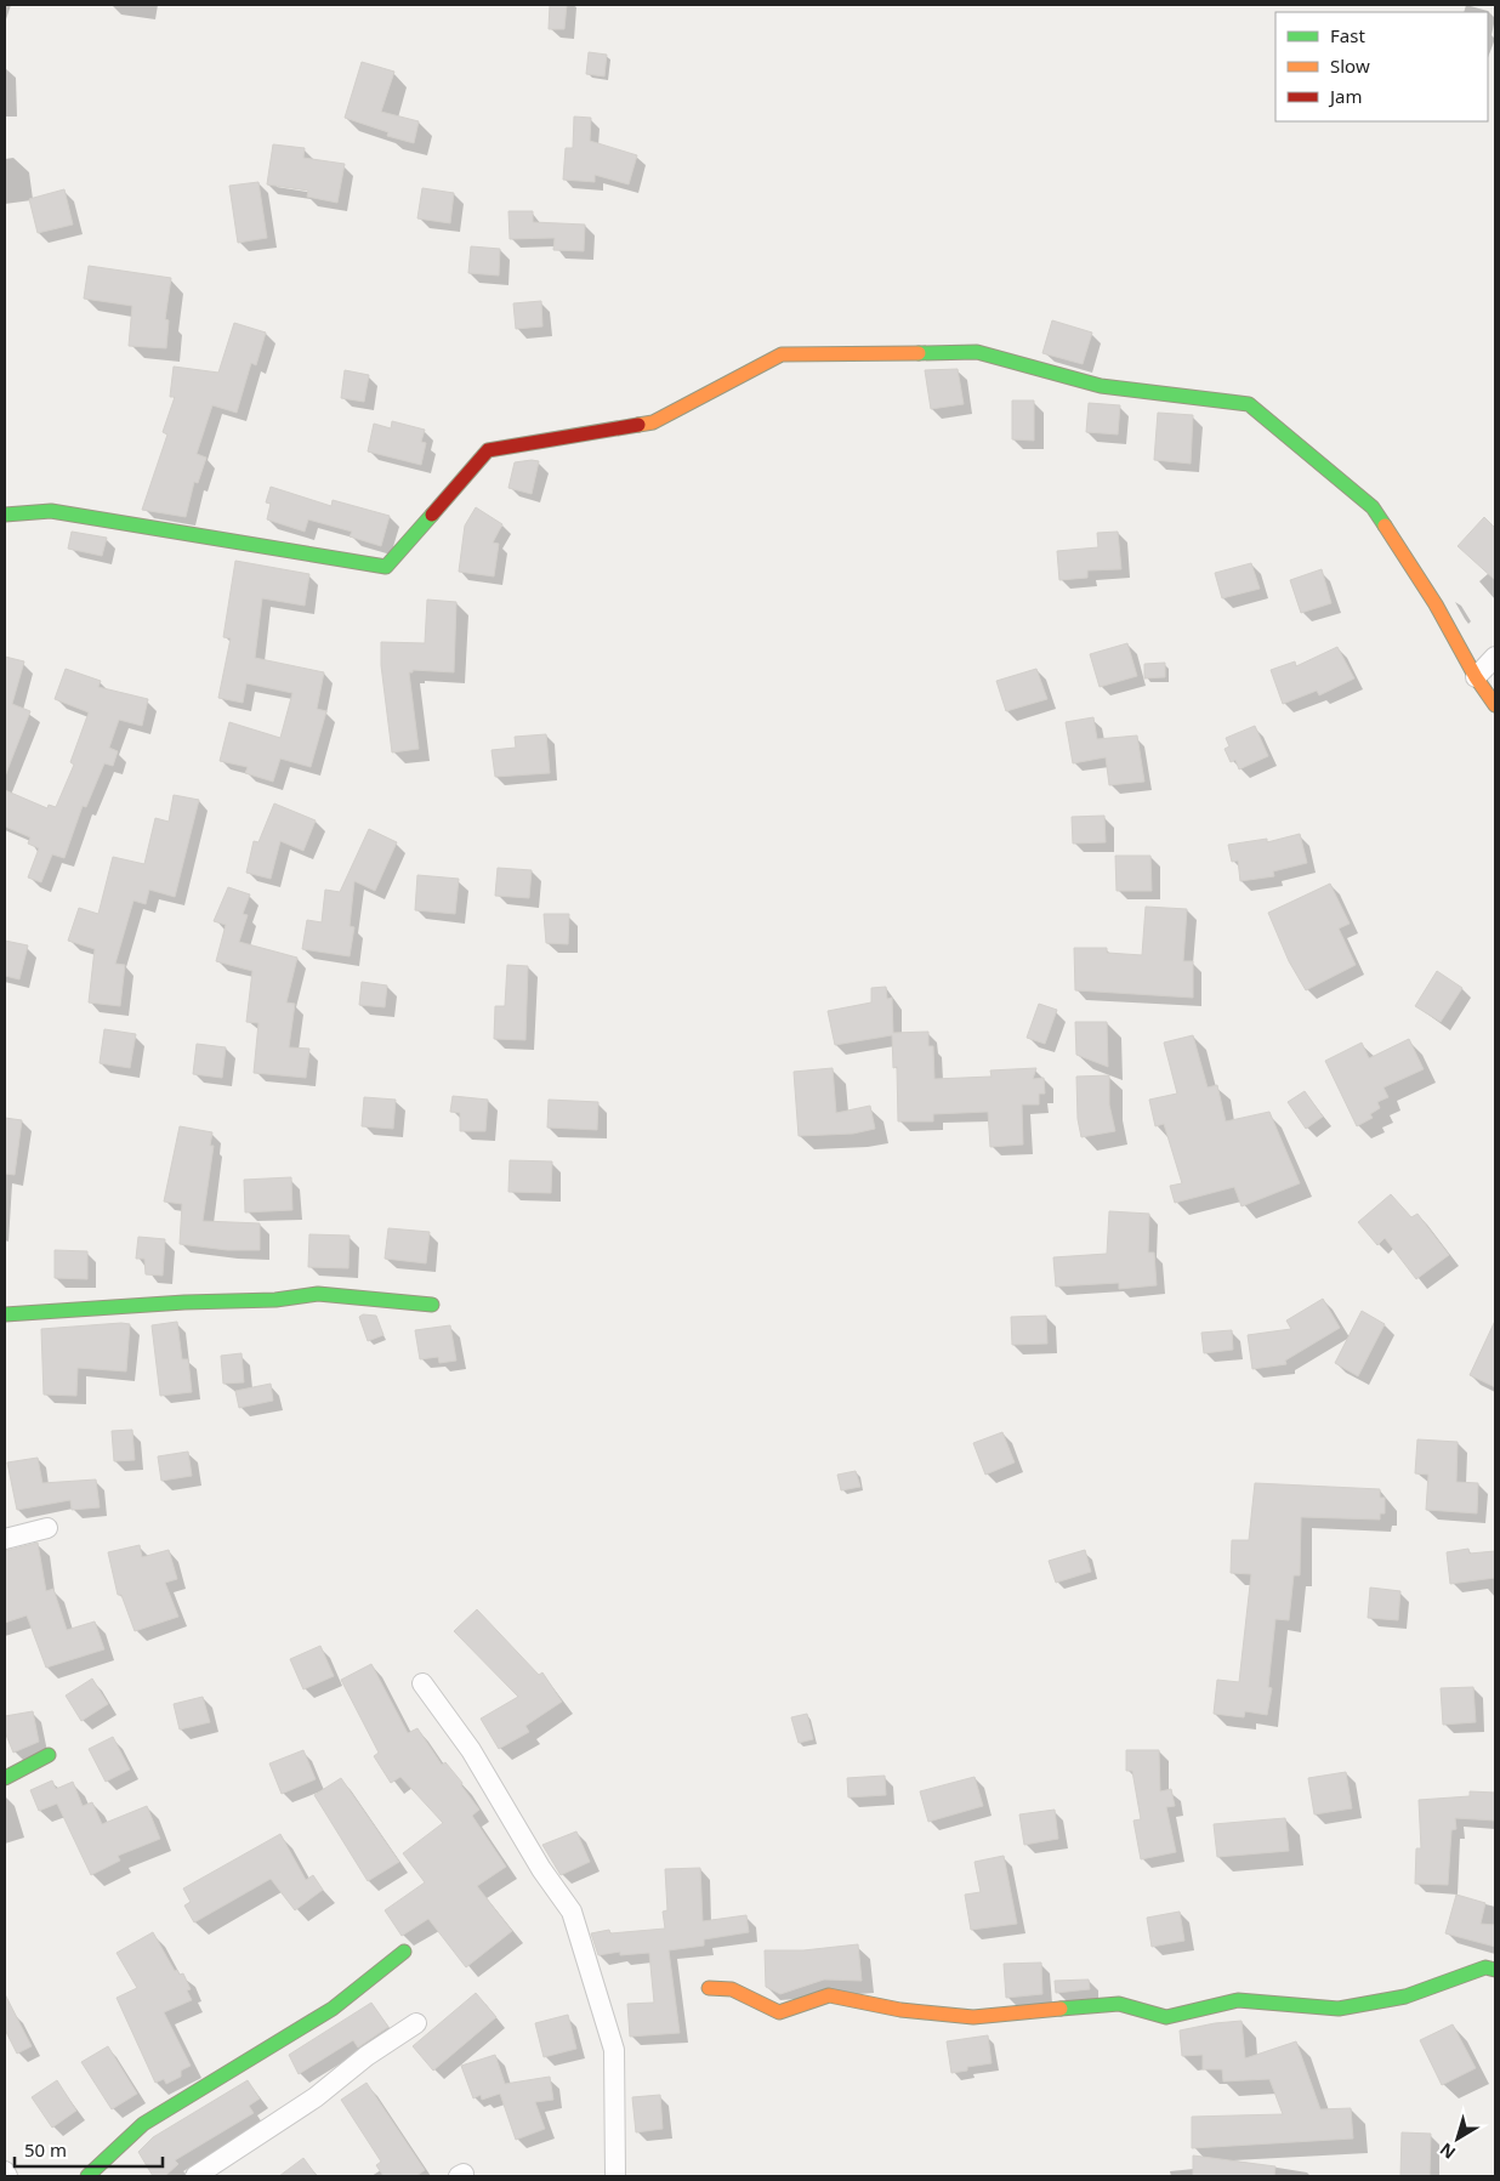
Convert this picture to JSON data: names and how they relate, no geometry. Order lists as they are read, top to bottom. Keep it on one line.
{"legend":["Fast","Slow","Jam"],"scale_bar":"50 m","north":"bottom left"}
